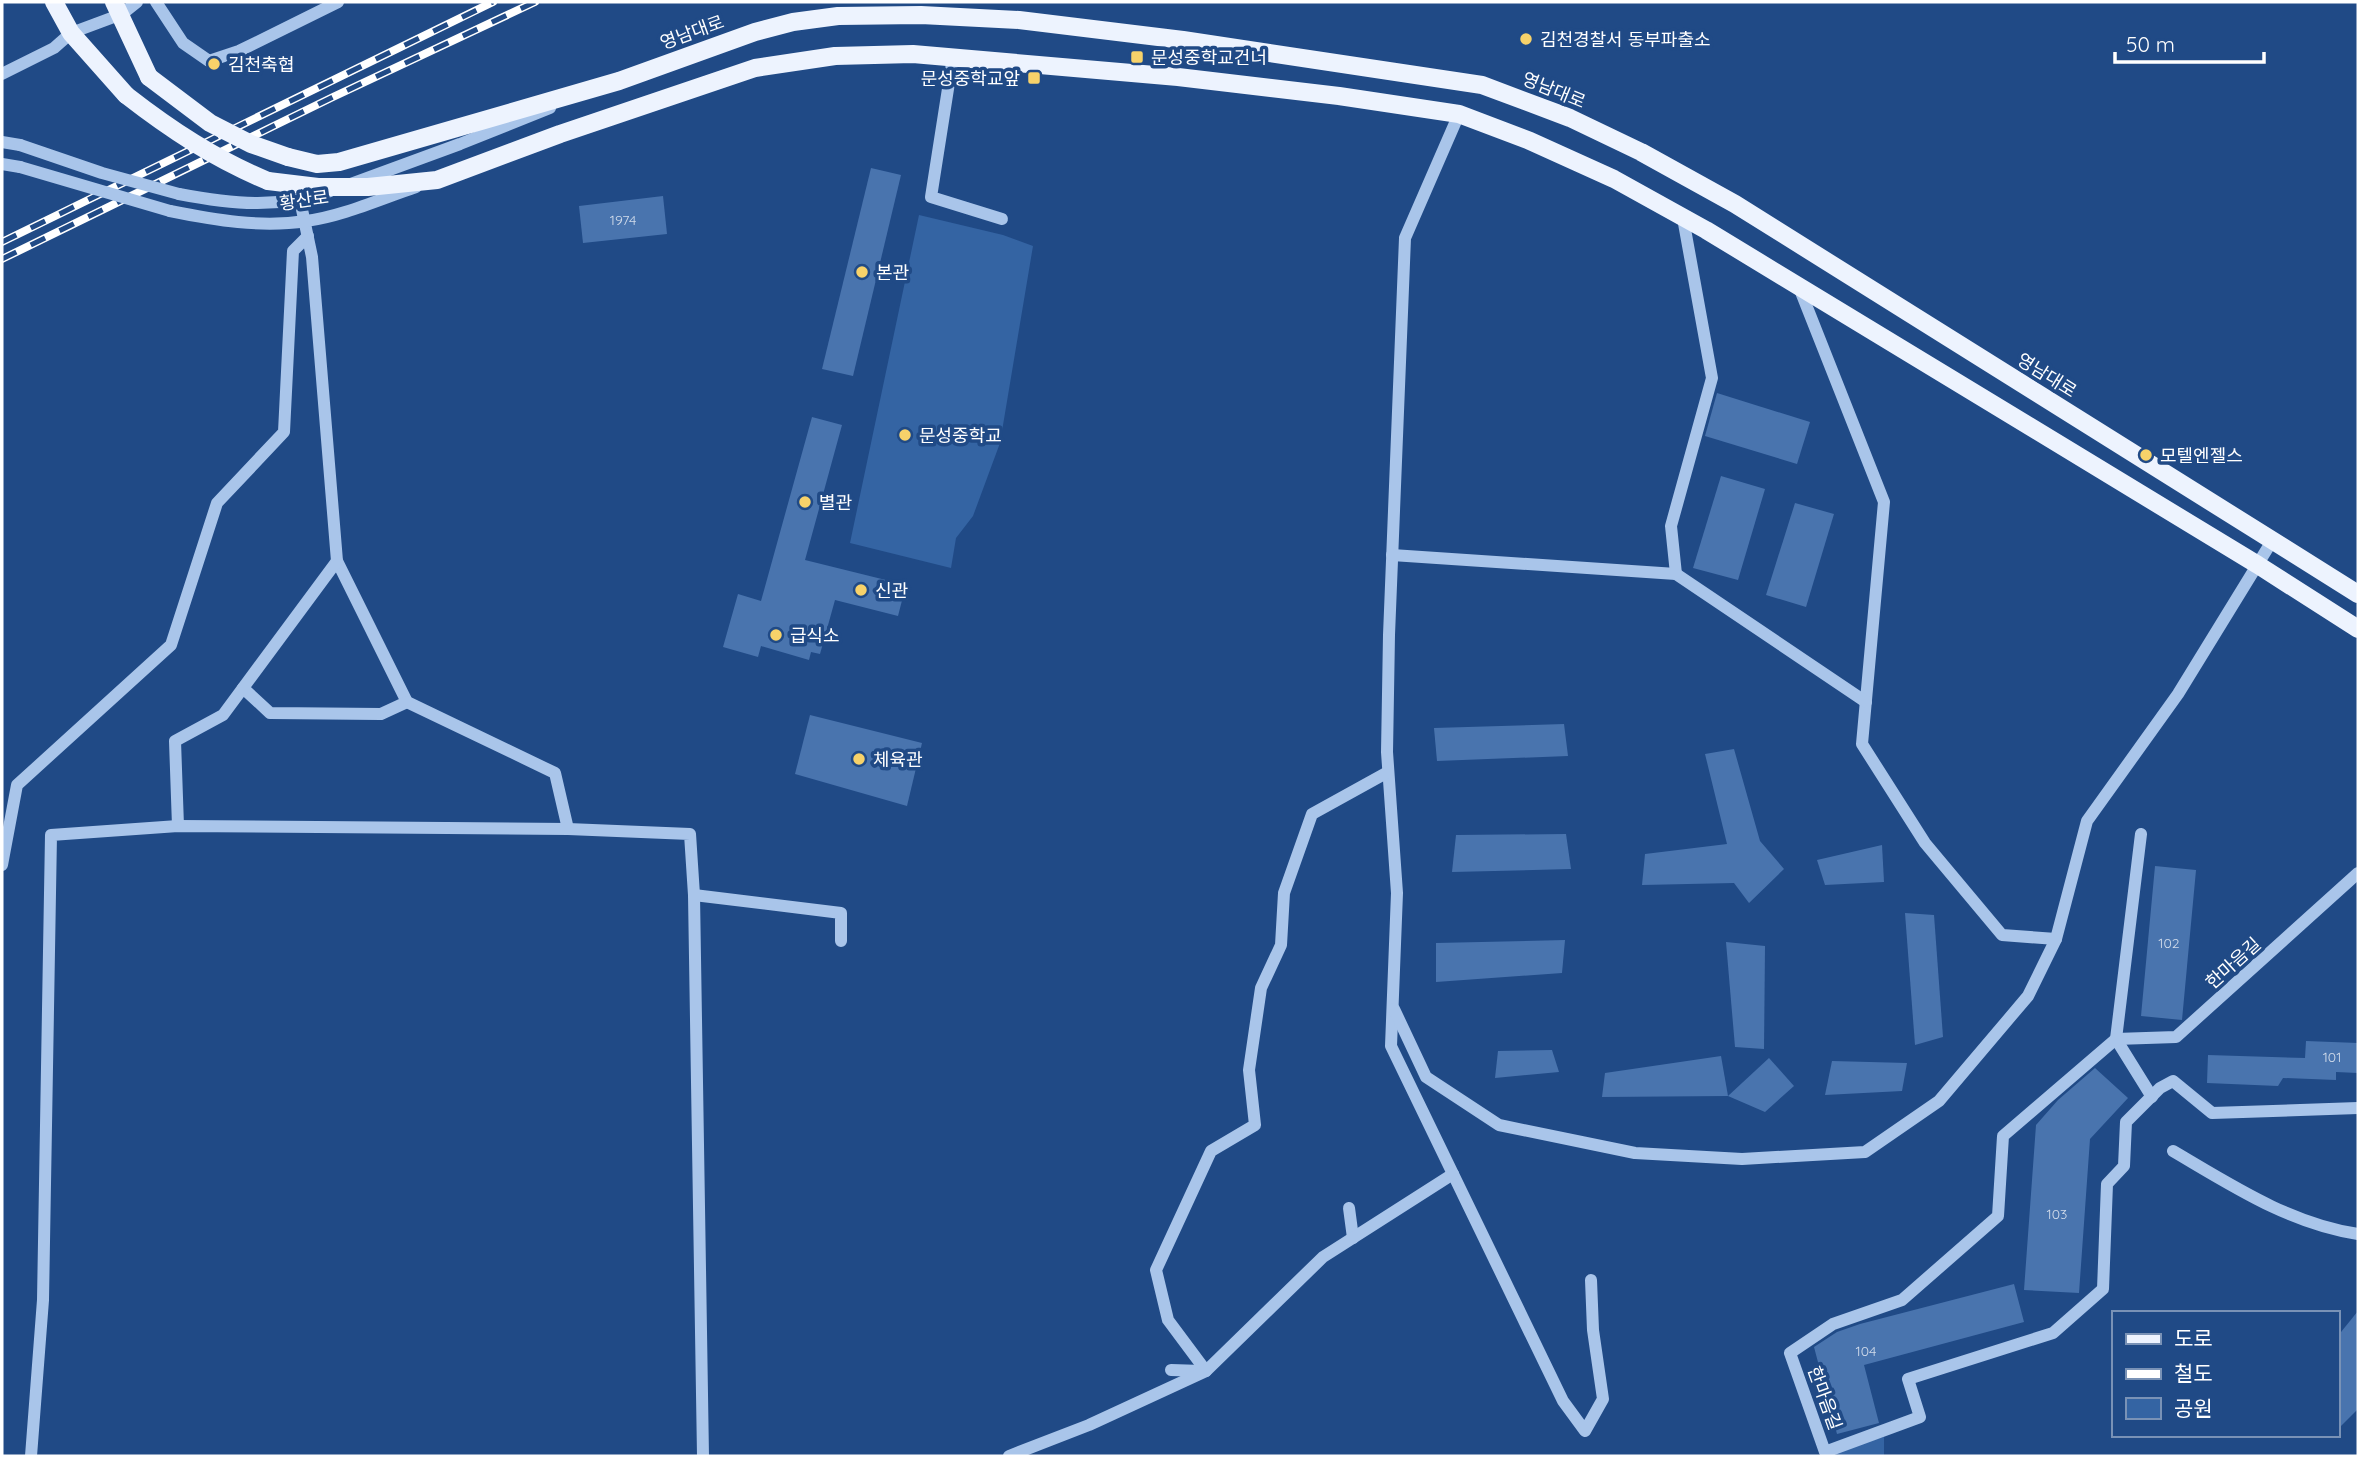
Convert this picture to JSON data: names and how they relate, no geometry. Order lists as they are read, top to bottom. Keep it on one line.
{"streets":{"main road":["영남대로"],"street":["황산로","한마음길"]},"crossings":[["영남대로","황산로"]],"places":{"other":["김천경찰서 동부파출소","김천축협","본관","문성중학교","모텔엔젤스","별관","신관","급식소","체육관"],"transit":["문성중학교건너","문성중학교앞"]},"house_numbers":["1974","102","101","103","104"],"legend":["도로","철도","공원"],"scale_bar":"50 m"}
